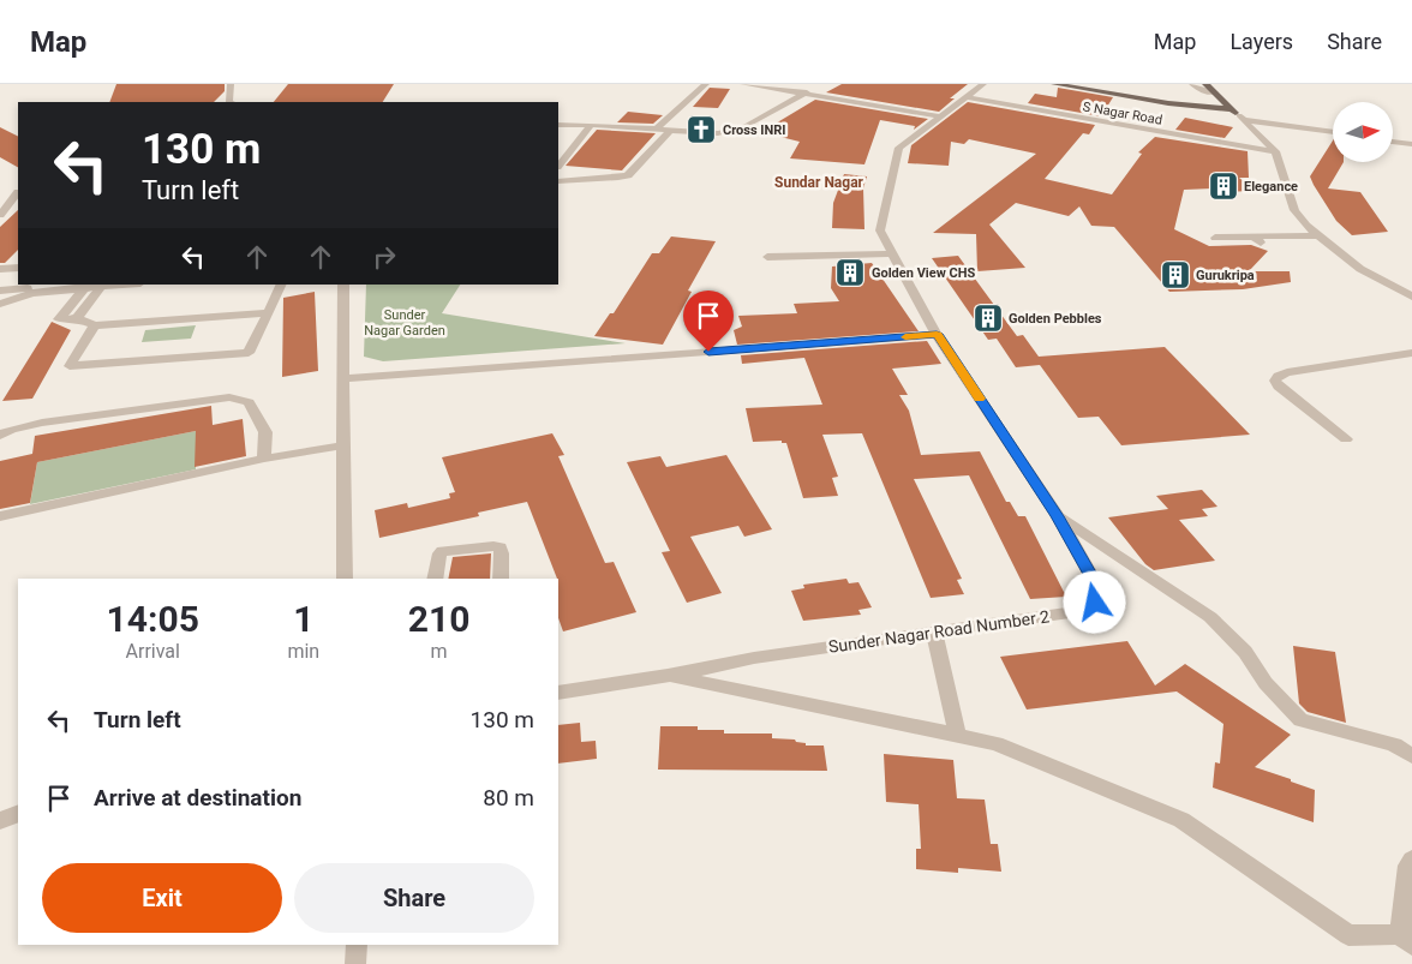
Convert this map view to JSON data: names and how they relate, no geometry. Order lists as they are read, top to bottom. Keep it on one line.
{"streets":{"street":["S Nagar Road","Sunder Nagar Road Number 2"]},"crossings":[["S Nagar Road","Sunder Nagar Road Number 2"]],"districts":["Sundar Nagar"],"parks":["Sunder Nagar Garden"],"places":{"church":["Cross INRI"],"building":["Elegance","Golden View CHS","Gurukripa","Golden Pebbles"]},"north":"right","page":{"header":"Map","nav":["Map","Layers","Share"],"turn":["130 m","Turn left"],"eta":["14:05","Arrival","1","min","210","m"],"list":[{"name":"Turn left","value":"130 m"},{"name":"Arrive at destination","value":"80 m"}],"buttons":["Exit","Share"]}}
